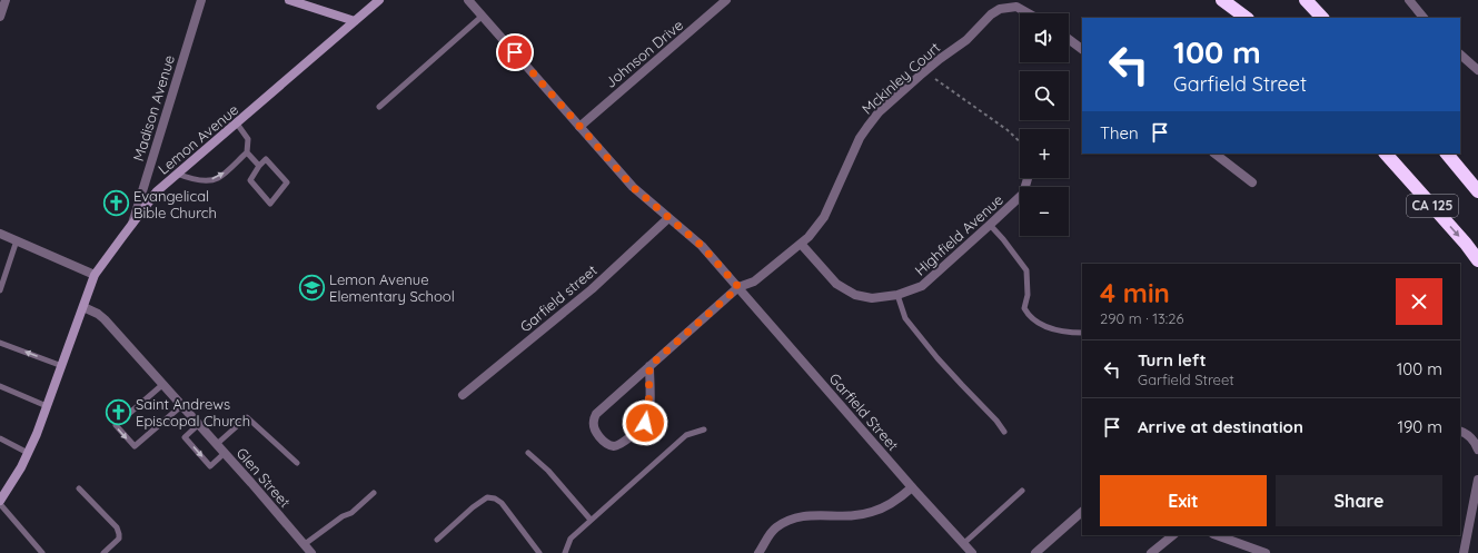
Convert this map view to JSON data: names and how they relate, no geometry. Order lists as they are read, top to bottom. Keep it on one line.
{"streets":{"highway":["CA 125"],"main road":["Lemon Avenue"],"street":["Johnson Drive","Mckinley Court","Madison Avenue","Highfield Avenue","Garfield street","Garfield Street","Glen Street"]},"crossings":[["Johnson Drive","Garfield Street"],["Mckinley Court","Highfield Avenue"],["Madison Avenue","Lemon Avenue"],["Lemon Avenue","Glen Street"],["Garfield street","Garfield Street"]],"places":{"church":["Evangelical Bible Church","Saint Andrews Episcopal Church"],"school or university":["Lemon Avenue Elementary School"]},"page":{"map_buttons":["+","−"],"turn":["100 m","Garfield Street"],"then":"Then","heading":["4 min","290 m · 13:26"],"list":[{"name":"Turn left","note":"Garfield Street","value":"100 m"},{"name":"Arrive at destination","value":"190 m"}],"buttons":["Exit","Share"]}}
